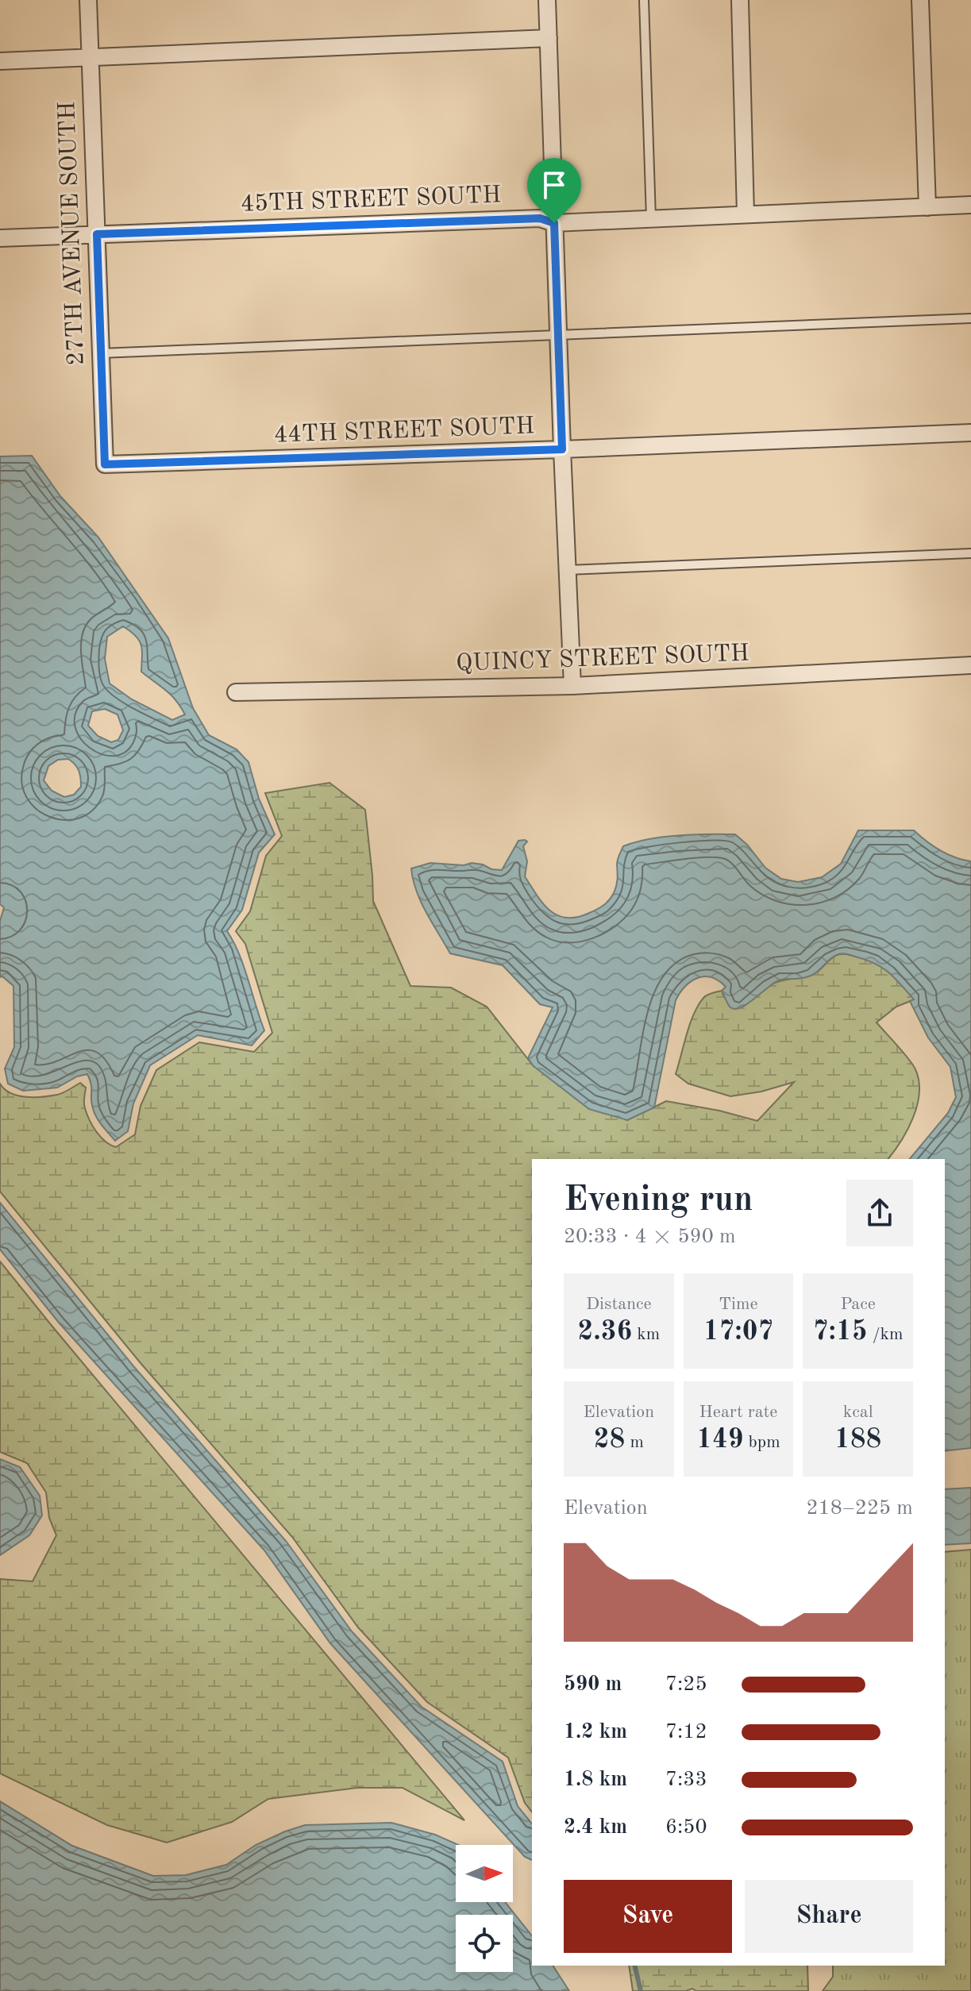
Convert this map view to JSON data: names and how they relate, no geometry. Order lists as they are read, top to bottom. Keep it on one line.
{"streets":{"street":["45TH STREET SOUTH","27TH AVENUE SOUTH","44TH STREET SOUTH","QUINCY STREET SOUTH"]},"crossings":[["45TH STREET SOUTH","27TH AVENUE SOUTH"],["27TH AVENUE SOUTH","44TH STREET SOUTH"]],"north":"right","page":{"heading":["Evening run","20:33 · 4 × 590 m"],"stats":[["Distance","2.36 km"],["Time","17:07"],["Pace","7:15 /km"],["Elevation","28 m"],["Heart rate","149 bpm"],["kcal","188"]],"chart":["Elevation","218–225 m"],"list":[{"name":"590 m","note":"7:25"},{"name":"1.2 km","note":"7:12"},{"name":"1.8 km","note":"7:33"},{"name":"2.4 km","note":"6:50"}],"buttons":["Save","Share"]}}
